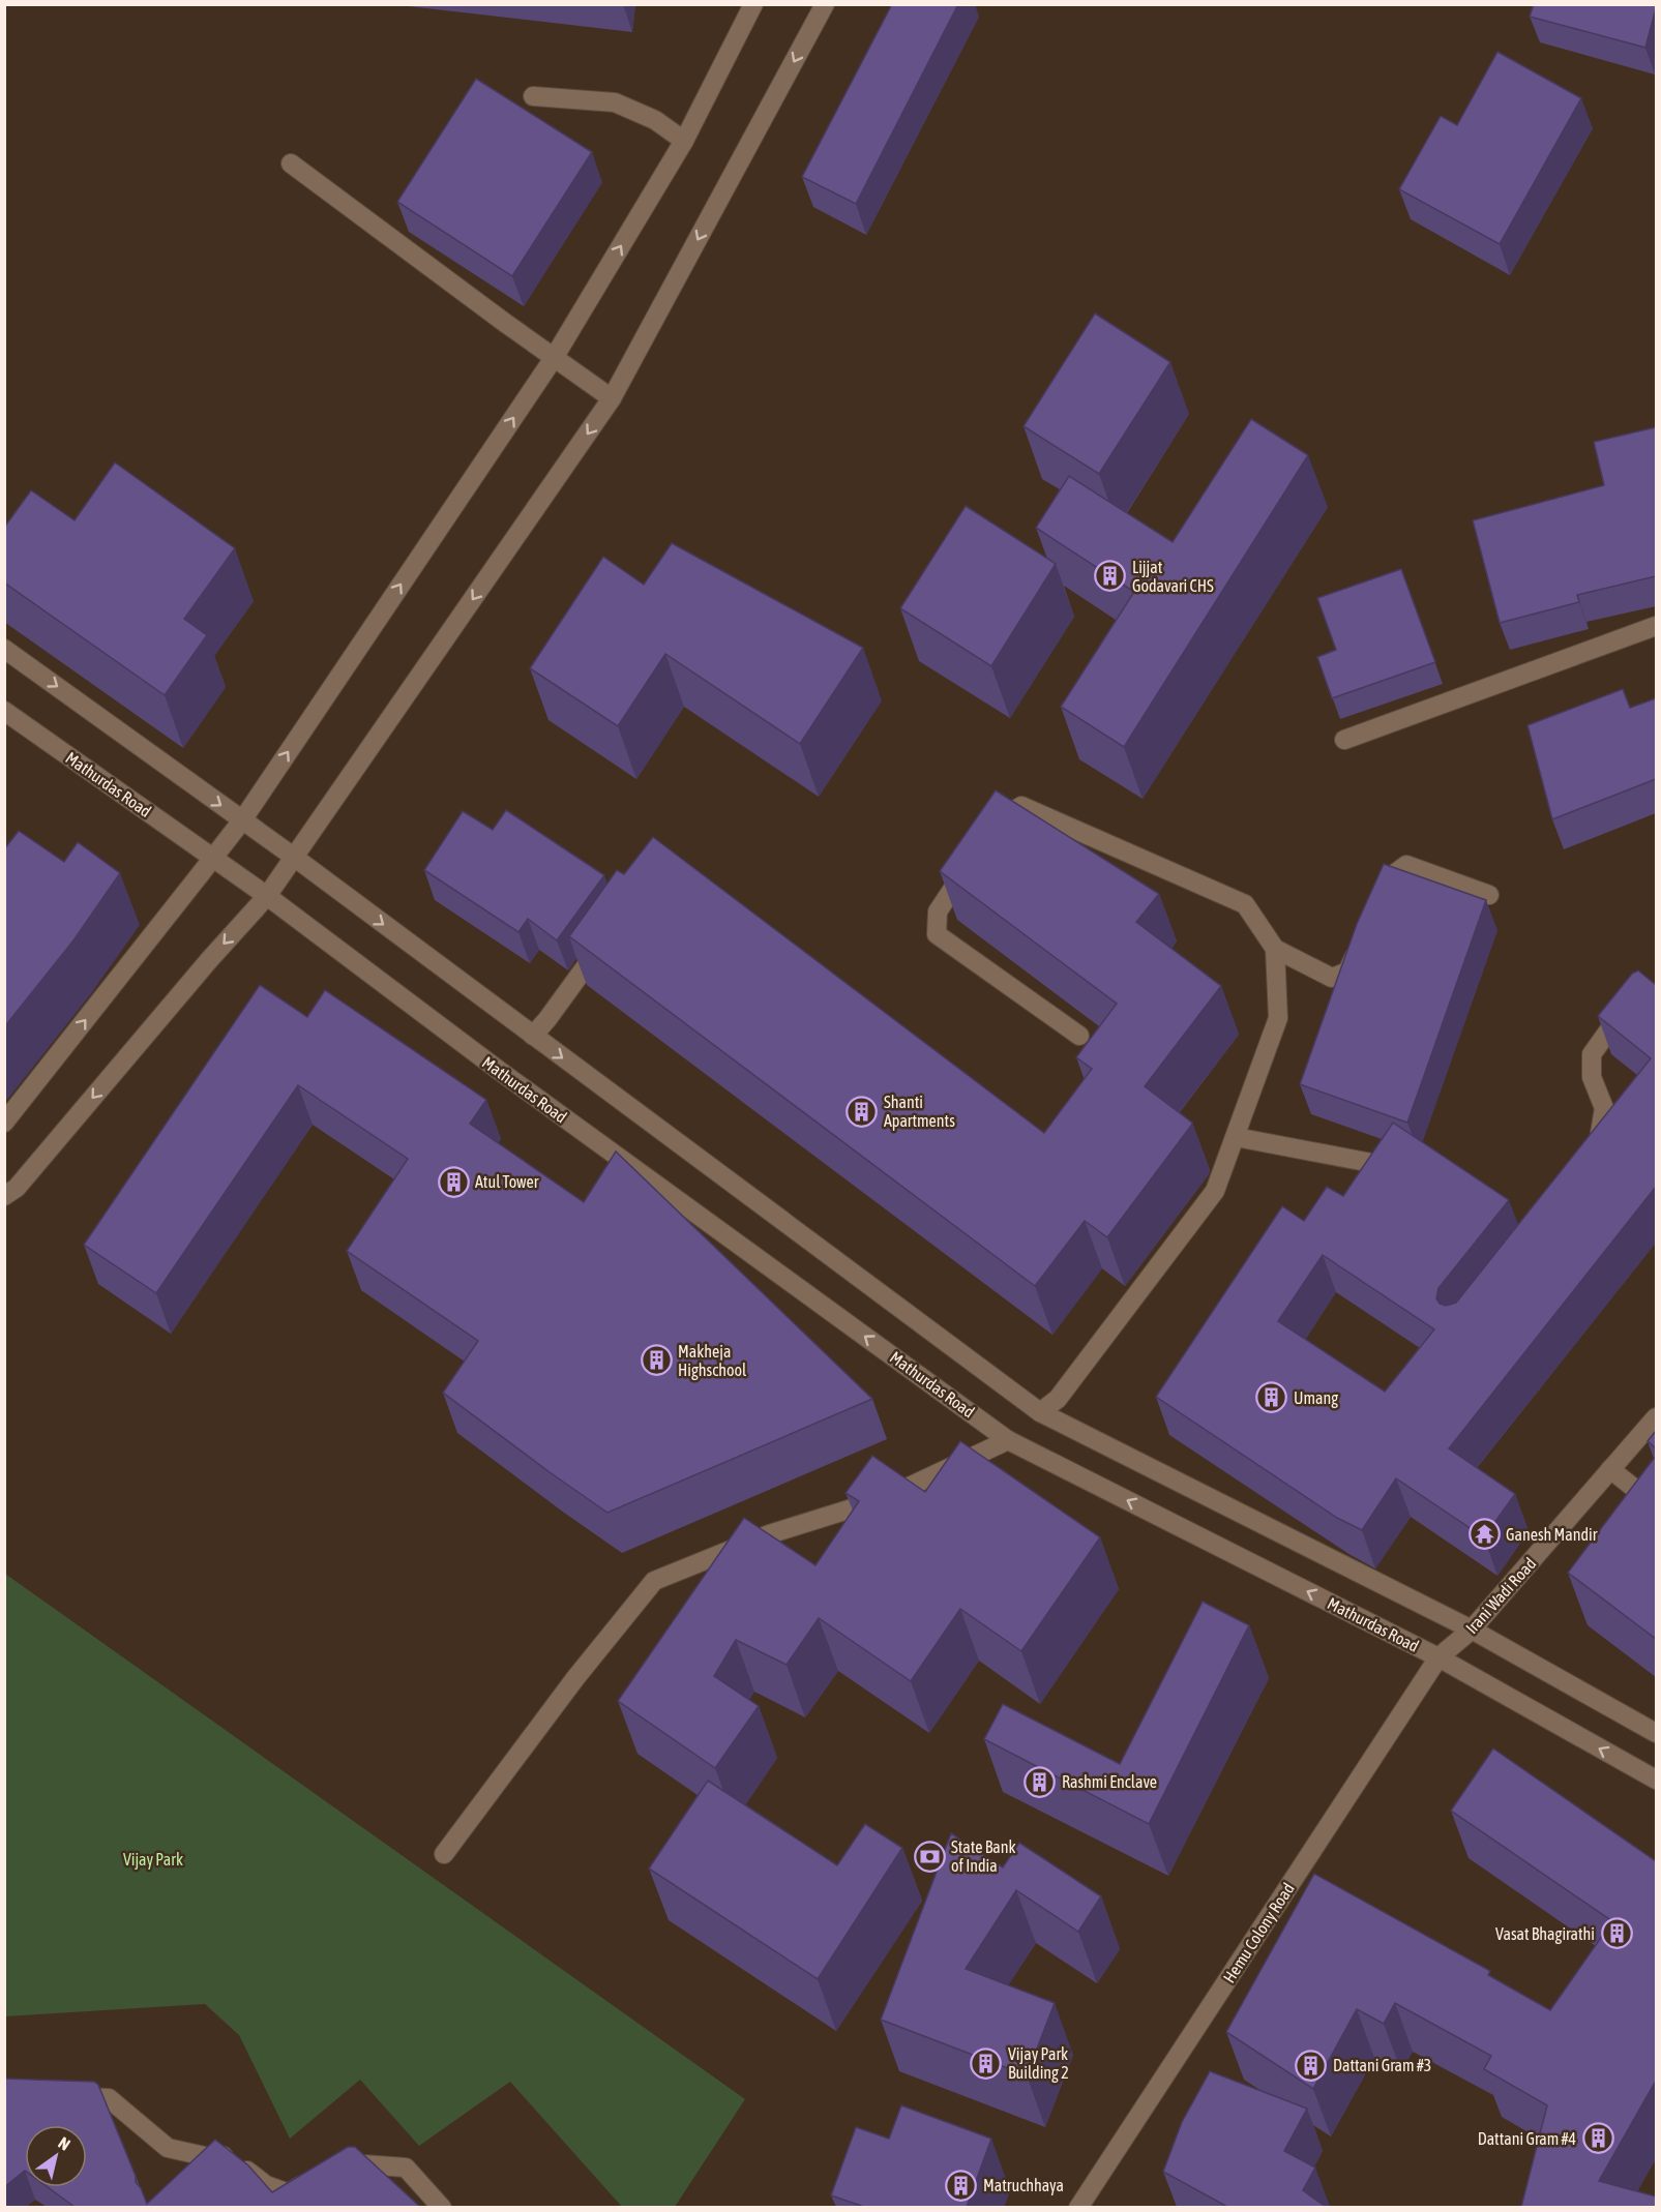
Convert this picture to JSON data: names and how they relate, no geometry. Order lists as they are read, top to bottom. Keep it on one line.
{"streets":{"street":["Mathurdas Road","Irani Wadi Road","Hemu Colony Road"]},"crossings":[["Mathurdas Road","Irani Wadi Road"],["Mathurdas Road","Hemu Colony Road"],["Irani Wadi Road","Hemu Colony Road"]],"parks":["Vijay Park"],"places":{"building":["Lijjat Godavari CHS","Shanti Apartments","Atul Tower","Makheja Highschool","Umang","Rashmi Enclave","Vasat Bhagirathi","Vijay Park Building 2","Dattani Gram #3","Dattani Gram #4","Matruchhaya"],"temple":["Ganesh Mandir"],"bank":["State Bank of India"]},"north":"top right"}
